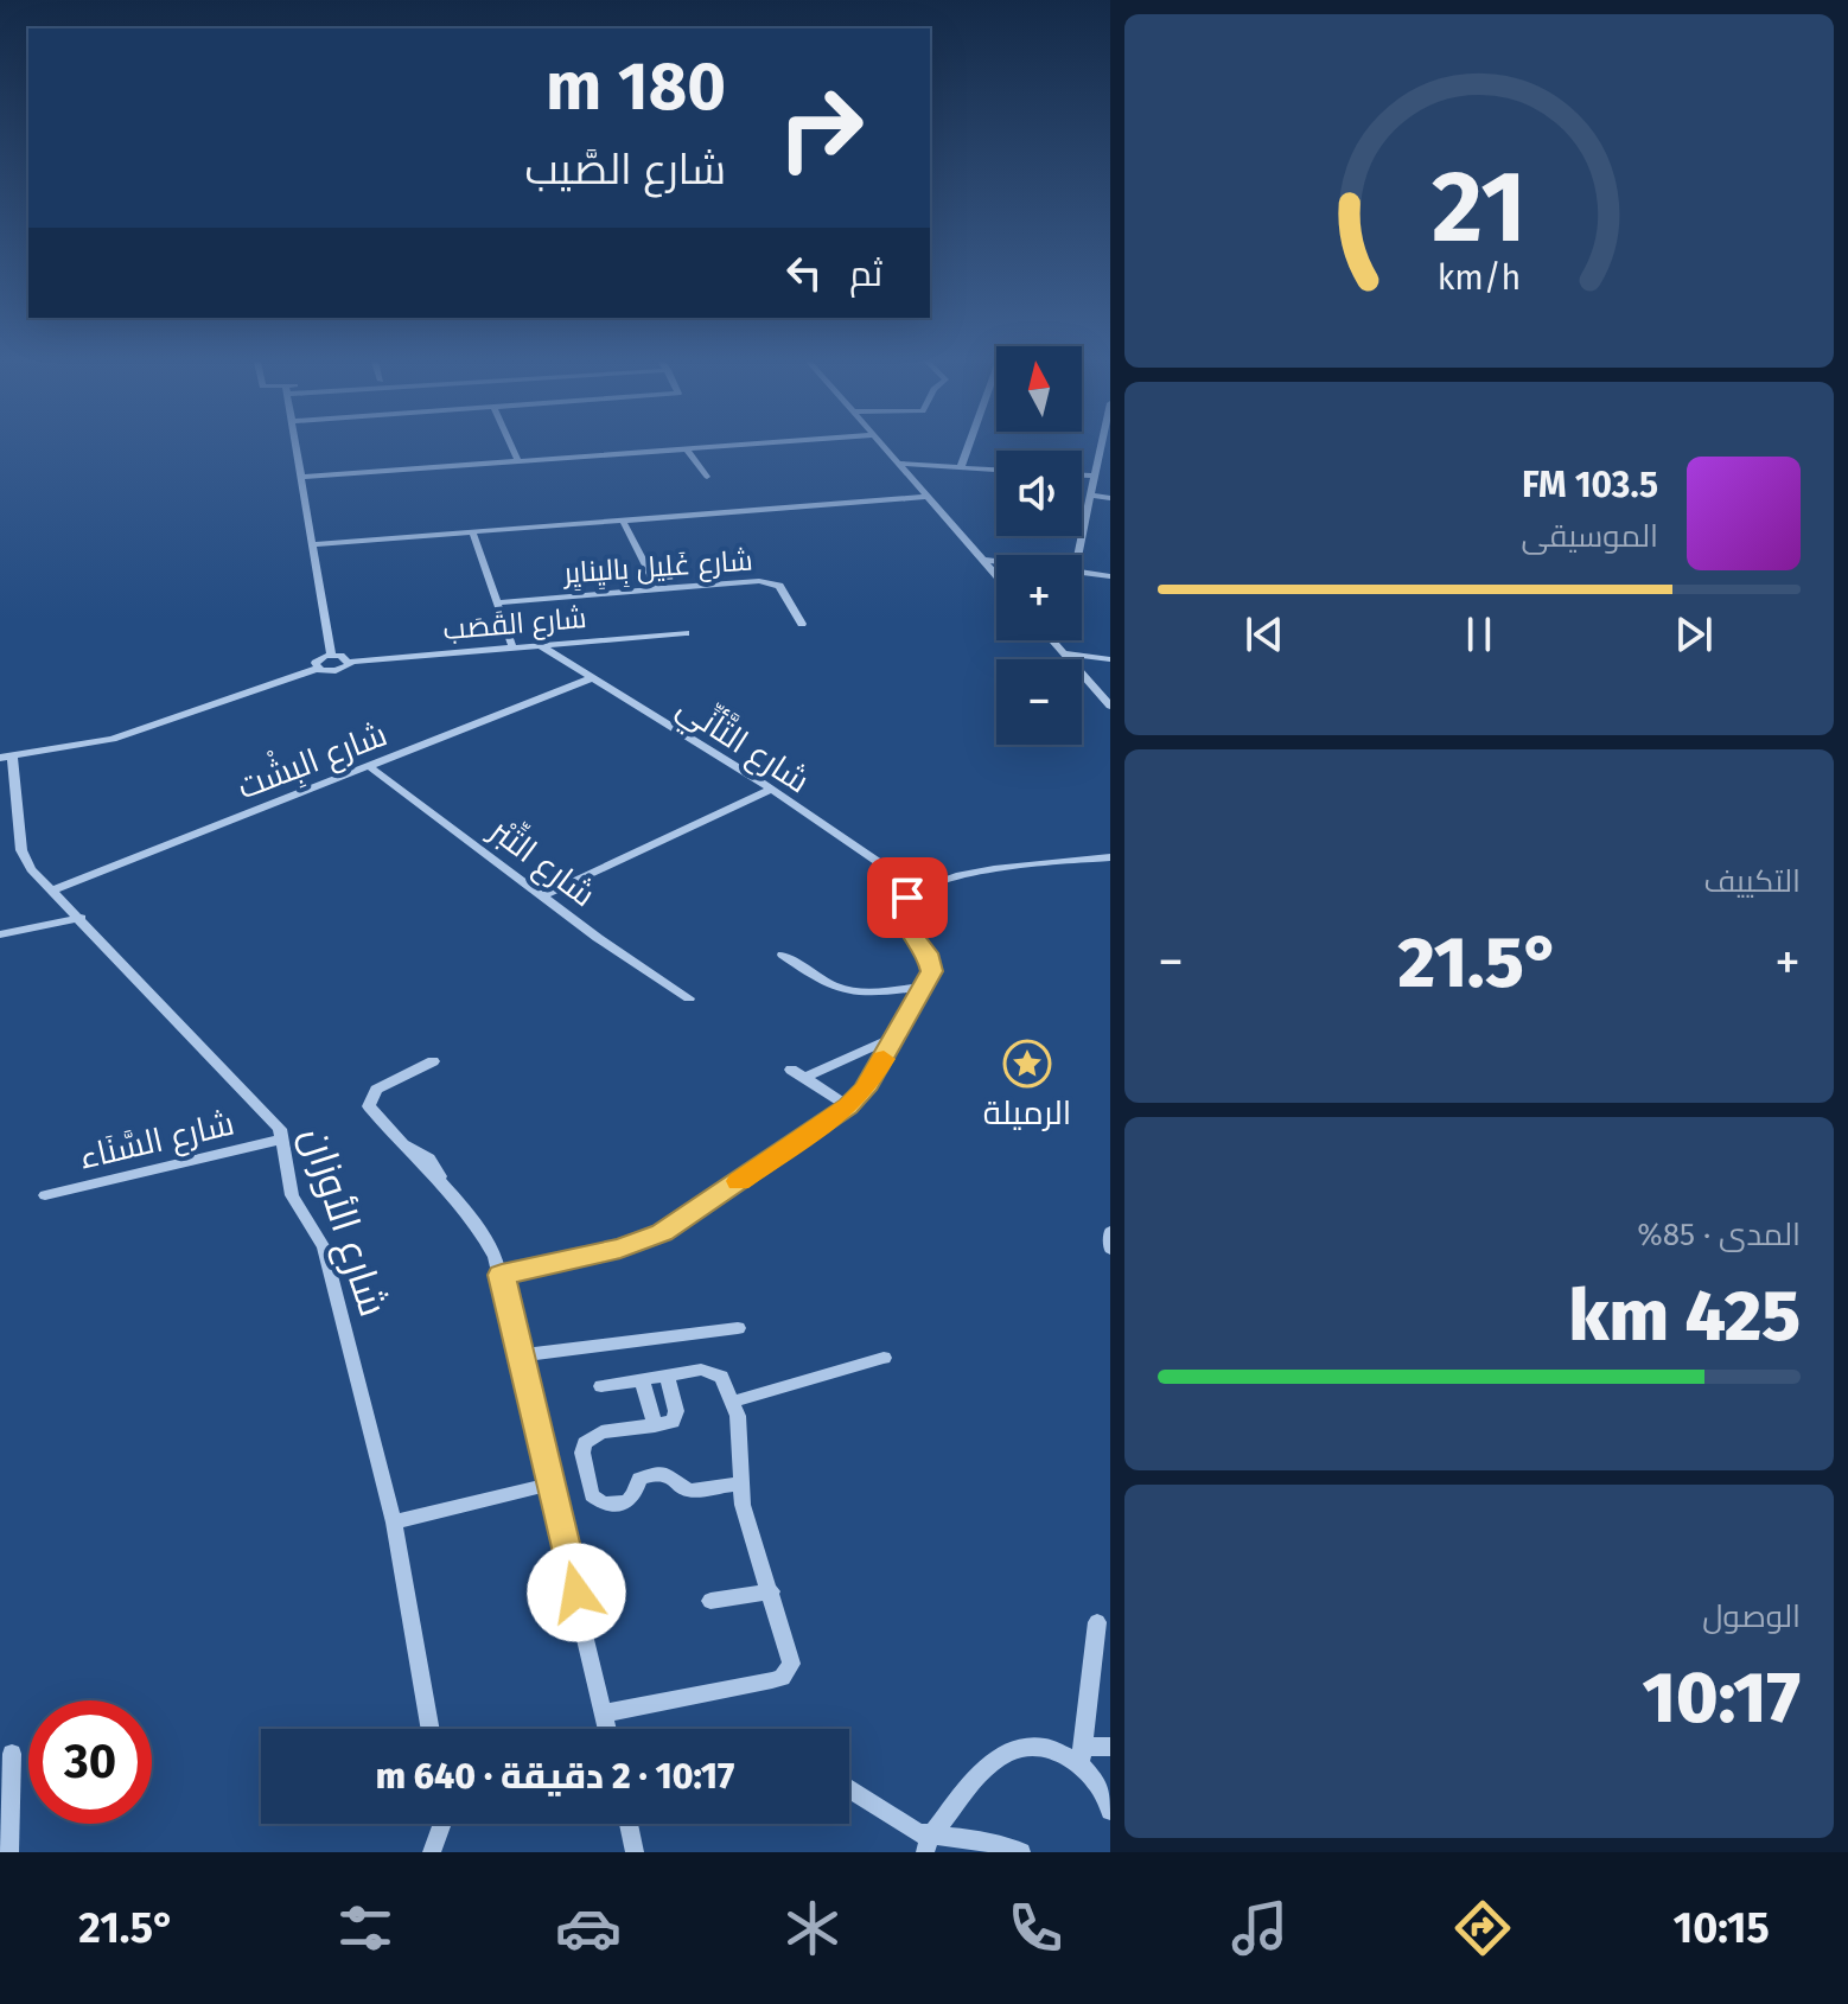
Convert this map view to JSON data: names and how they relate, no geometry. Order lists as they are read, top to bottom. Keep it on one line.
{"streets":{"street":["شارع غَلِيل بِاليِنايِر","شارع القَصَب","شارع التَّأنِّي","شارع البِشْت","شارع التِّبْر","شارع السَّنَاء","شارع الأوزان"]},"crossings":[["شارع القَصَب","شارع التَّأنِّي"],["شارع التَّأنِّي","شارع البِشْت"],["شارع البِشْت","شارع التِّبْر"],["شارع البِشْت","شارع الأوزان"],["شارع السَّنَاء","شارع الأوزان"]],"places":{"place":["الرميلة"]},"north":"top","page":{"turn":["180 m","شارع الصَّيب"],"then":"ثم","map_buttons":["+","−"],"song":["103.5 FM","الموسيقى"],"tile":["التكييف",["المدى · 85%","425 km"],["الوصول","10:17"]],"heat":["−","21.5°","+"],"limit":"30","trip":"10:17 · 2 دقيقة · 640 m","tabs":["10:15","21.5°"],"gauge":["21","km/h"]}}
